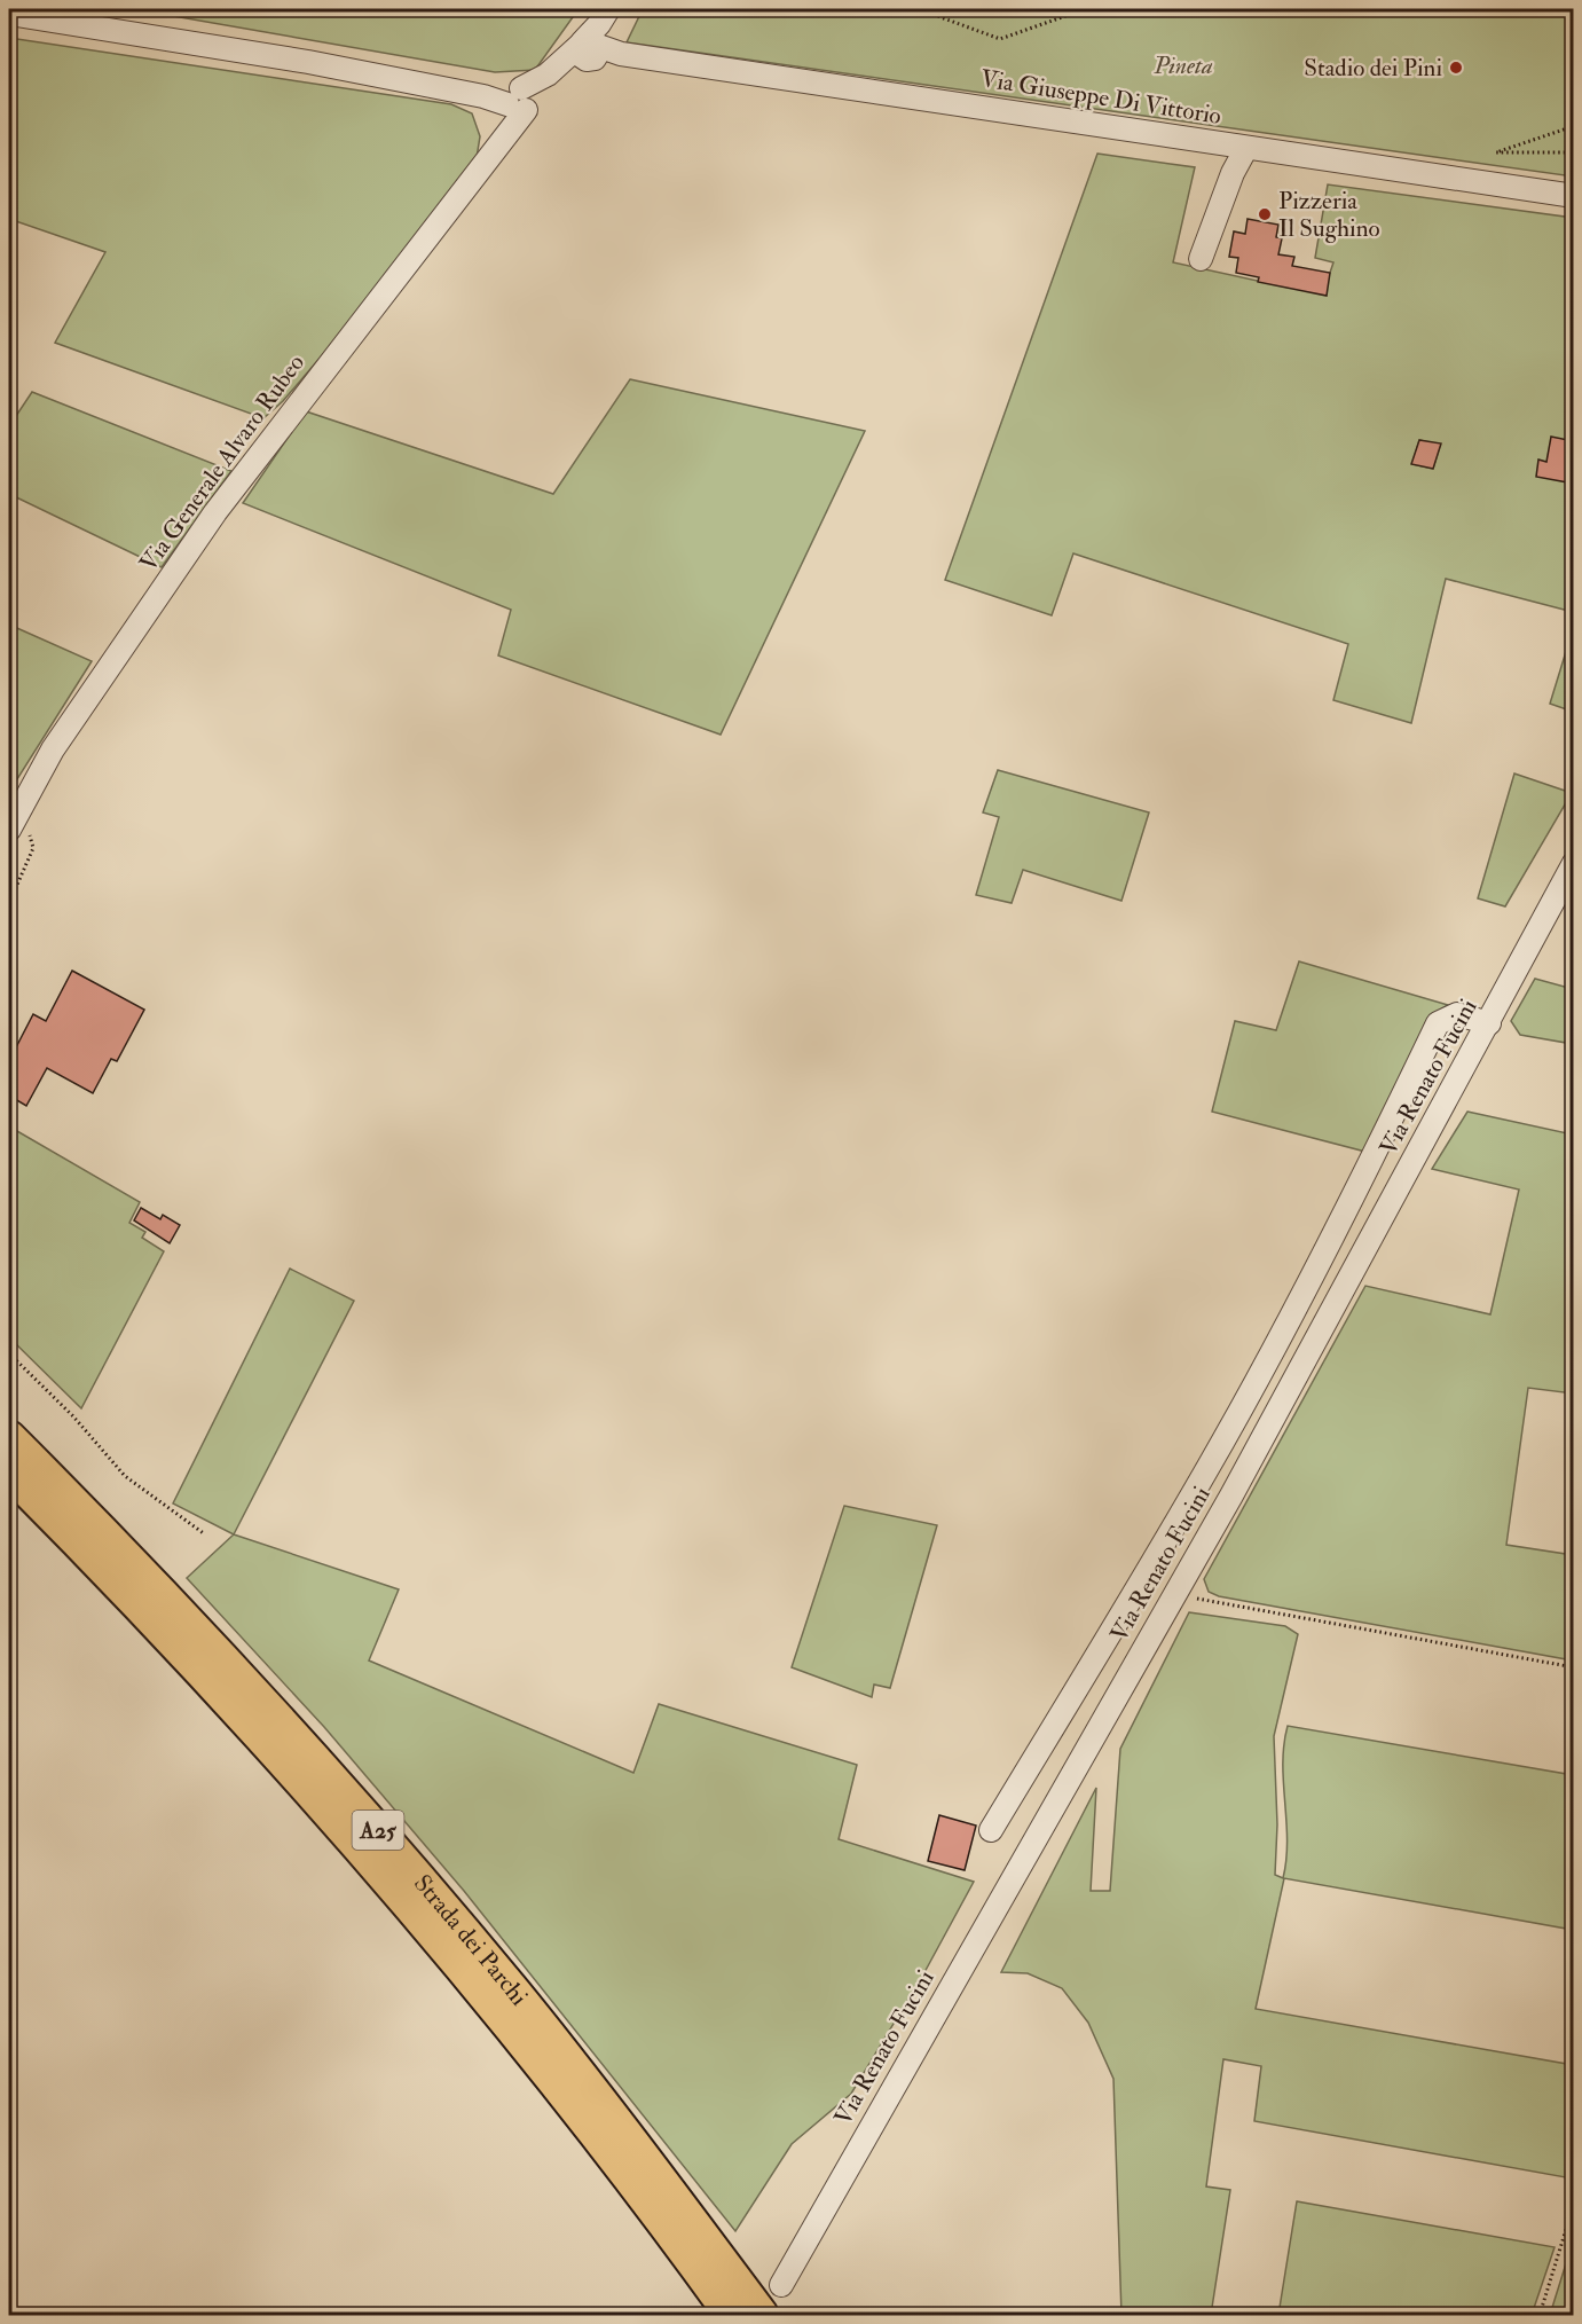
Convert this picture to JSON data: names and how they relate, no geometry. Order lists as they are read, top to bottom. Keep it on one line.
{"streets":{"highway":["A25","Strada dei Parchi"],"street":["Via Giuseppe Di Vittorio","Via Generale Alvaro Rubeo","Via Renato Fucini"]},"parks":["Pineta"],"places":["Stadio dei Pini","Pizzeria Il Sughino"]}
